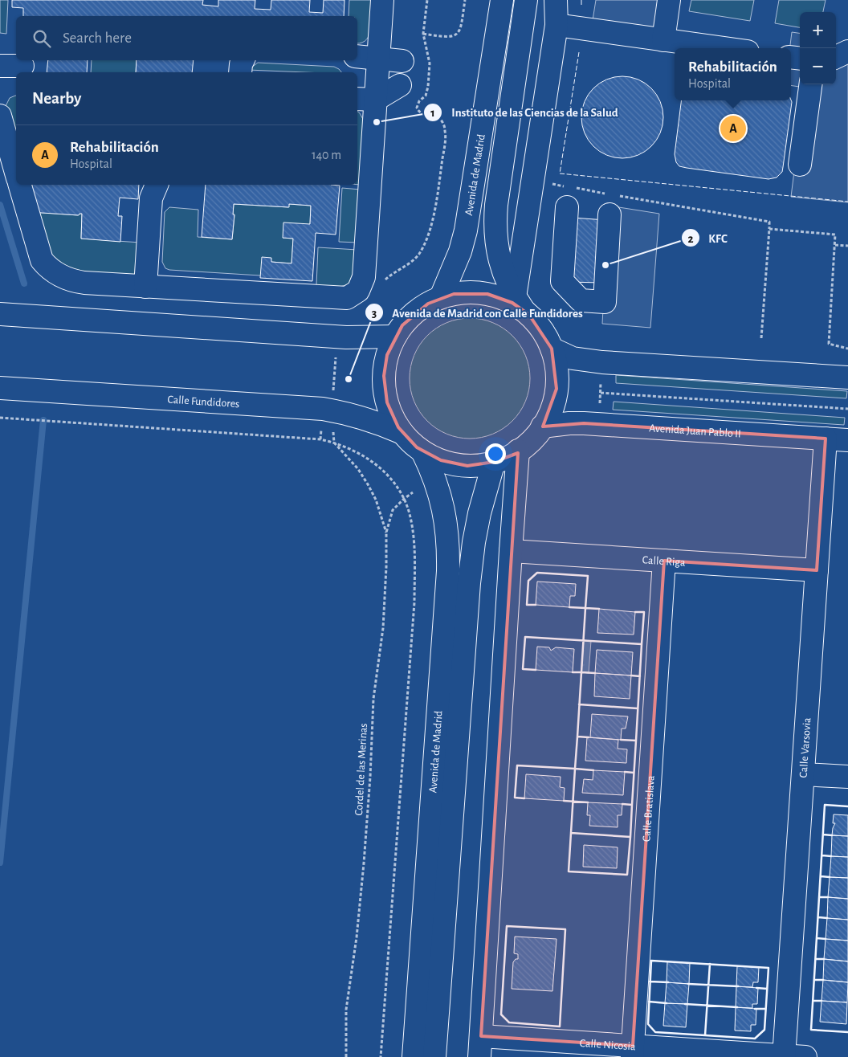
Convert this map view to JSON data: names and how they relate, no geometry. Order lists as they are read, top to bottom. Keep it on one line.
{"streets":{"main road":["Avenida de Madrid","Calle Fundidores","Avenida Juan Pablo II","Calle Riga","Calle Varsovia","Calle Bratislava","Calle Nicosia"],"path":["Cordel de las Merinas"]},"crossings":[["Avenida de Madrid","Calle Fundidores"],["Avenida de Madrid","Avenida Juan Pablo II"],["Avenida Juan Pablo II","Calle Varsovia"],["Calle Riga","Calle Varsovia"],["Calle Riga","Calle Bratislava"],["Calle Varsovia","Calle Nicosia"],["Calle Bratislava","Calle Nicosia"]],"places":["Instituto de las Ciencias de la Salud","KFC","Avenida de Madrid con Calle Fundidores"],"page":{"map_buttons":["+","−"],"search":"Search here","popup":["Rehabilitación","Hospital"],"heading":"Nearby","pins":"A","list":[{"mark":"A","name":"Rehabilitación","note":"Hospital","value":"140 m"}]}}
